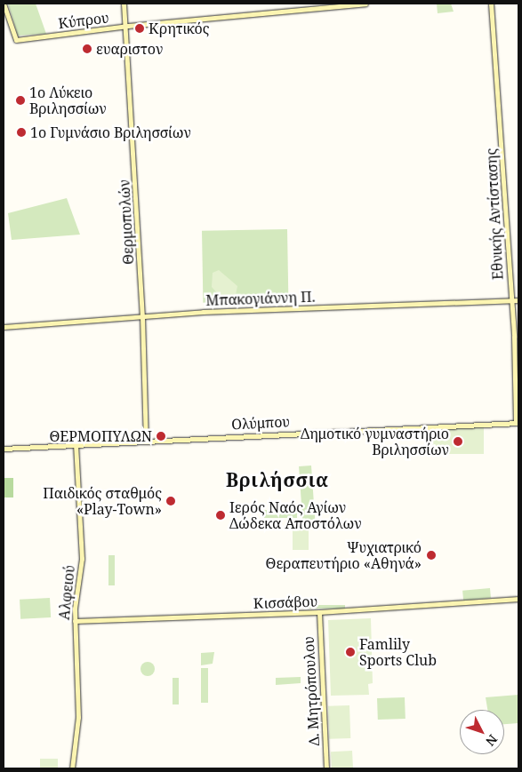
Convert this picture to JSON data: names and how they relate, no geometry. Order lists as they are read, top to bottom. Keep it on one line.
{"streets":{"street":["Κύπρου","Εθνικής Αντίστασης","Θερμοπυλών","Μπακογιάννη Π.","Ολύμπου","Αλφειού","Κισσάβου","Δ. Μητρόπουλου"]},"crossings":[["Κύπρου","Θερμοπυλών"],["Εθνικής Αντίστασης","Μπακογιάννη Π."],["Εθνικής Αντίστασης","Ολύμπου"],["Θερμοπυλών","Μπακογιάννη Π."],["Θερμοπυλών","Ολύμπου"],["Ολύμπου","Αλφειού"],["Αλφειού","Κισσάβου"],["Κισσάβου","Δ. Μητρόπουλου"]],"districts":["Βριλήσσια"],"places":["Κρητικός","ευαριστον","1o Λύκειο Βριλησσίων","1ο Γυμνάσιο Βριλησσίων","ΘΕΡΜΟΠΥΛΩΝ","Δημοτικό γυμναστήριο Βριλησσίων","Παιδικός σταθμός «Play-Town»","Ιερός Ναός Αγίων Δώδεκα Αποστόλων","Ψυχιατρικό Θεραπευτήριο «Αθηνά»","Famlily Sports Club"],"north":"bottom right"}
